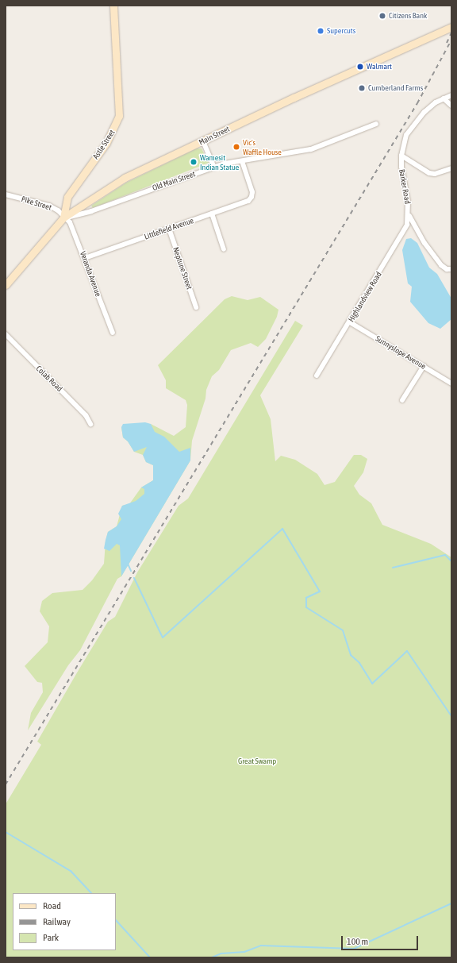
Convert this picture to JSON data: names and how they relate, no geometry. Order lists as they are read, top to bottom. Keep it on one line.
{"streets":{"main road":["Main Street","Astle Street"],"street":["Old Main Street","Barker Road","Pike Street","Littlefield Avenue","Neptune Street","Veranda Avenue","Highlandview Road","Sunnyslope Avenue","Colab Road"]},"crossings":[["Main Street","Astle Street"],["Main Street","Old Main Street"],["Main Street","Pike Street"],["Main Street","Veranda Avenue"],["Astle Street","Old Main Street"],["Astle Street","Pike Street"],["Astle Street","Veranda Avenue"],["Old Main Street","Pike Street"],["Old Main Street","Littlefield Avenue"],["Old Main Street","Veranda Avenue"],["Barker Road","Highlandview Road"],["Pike Street","Veranda Avenue"],["Littlefield Avenue","Neptune Street"],["Littlefield Avenue","Veranda Avenue"],["Highlandview Road","Sunnyslope Avenue"]],"parks":["Great Swamp"],"places":["Citizens Bank","Supercuts","Walmart","Cumberland Farms","Vic's Waffle House","Wamesit Indian Statue"],"legend":["Road","Railway","Park"],"scale_bar":"100 m"}
